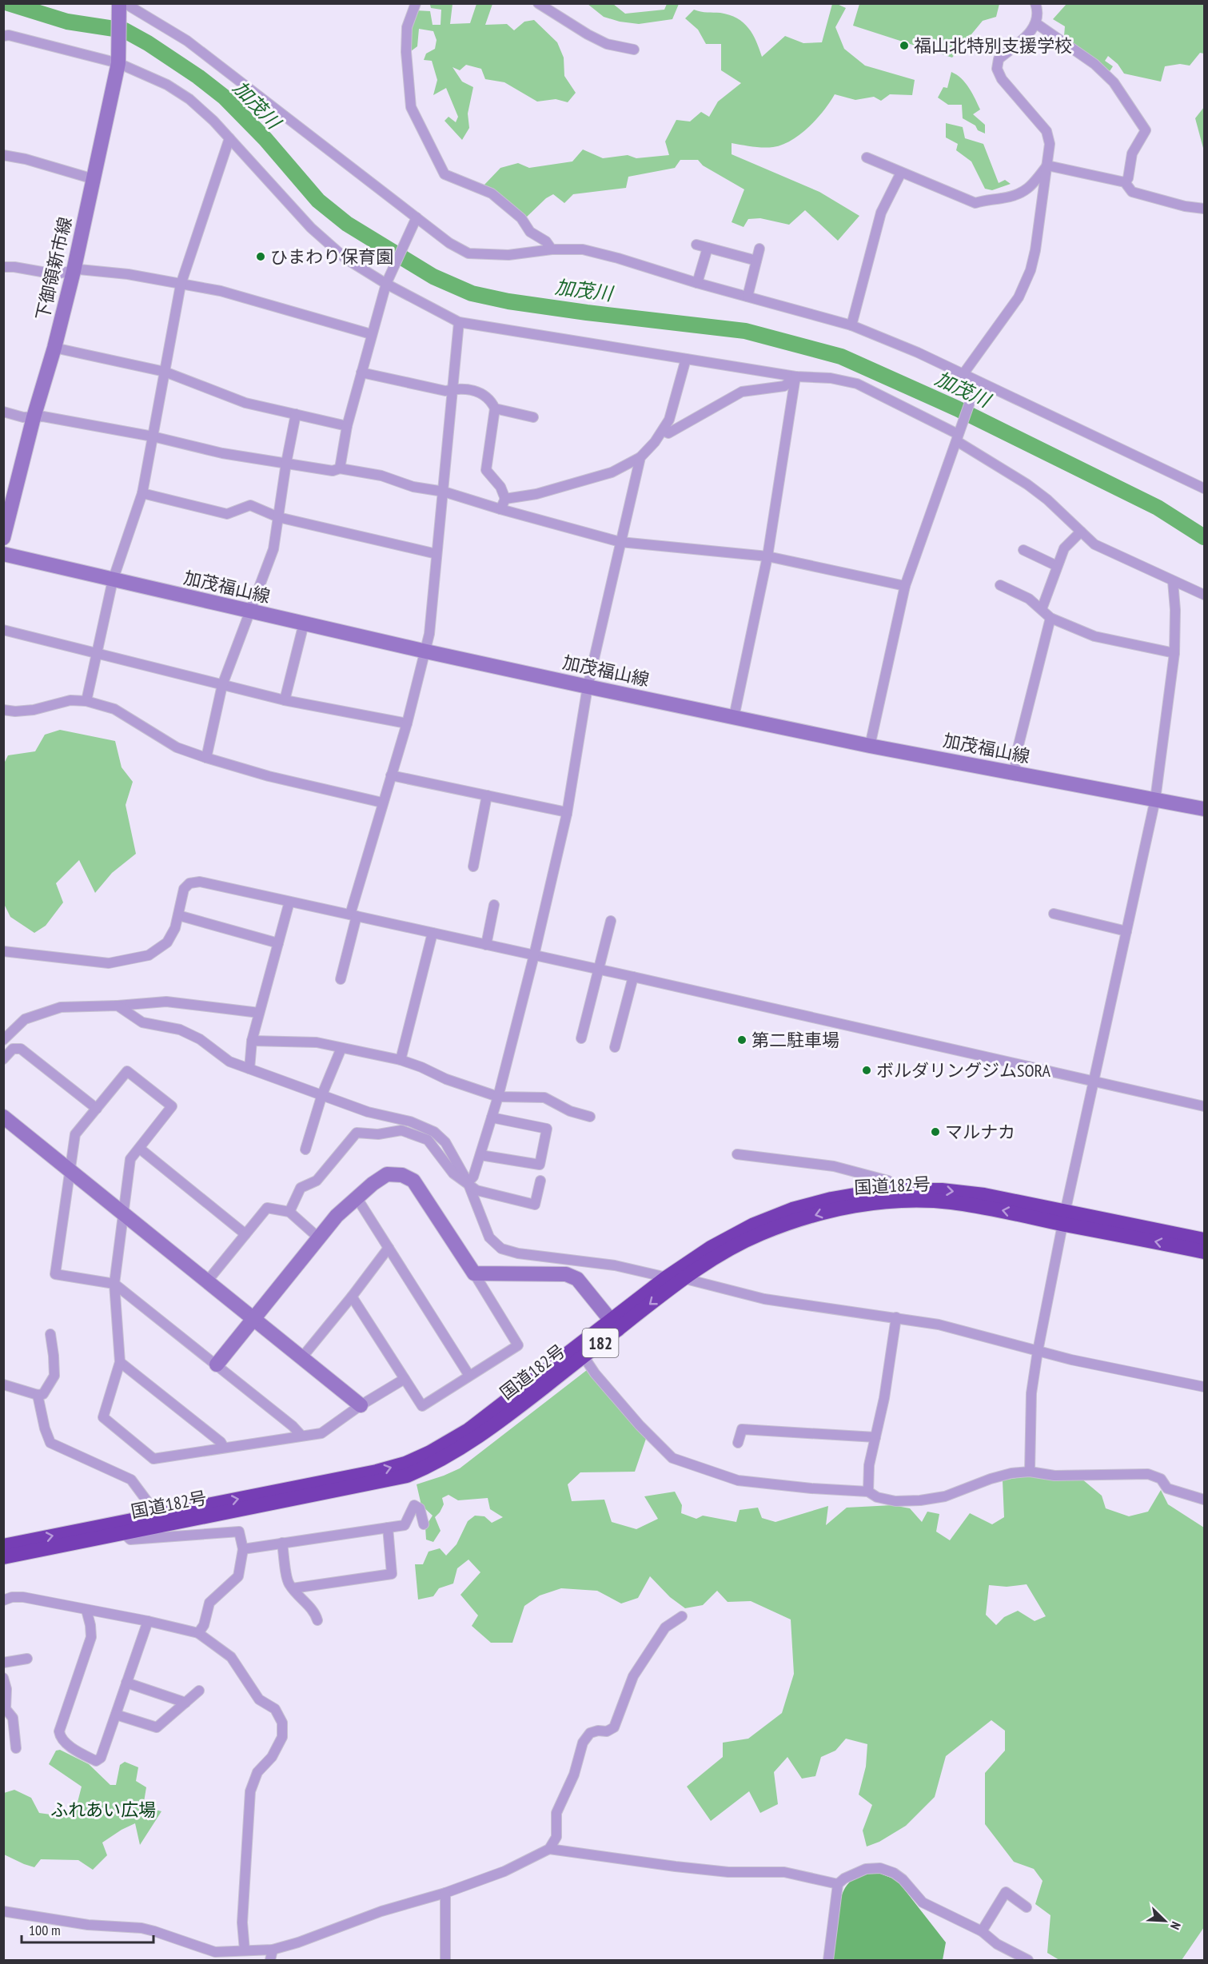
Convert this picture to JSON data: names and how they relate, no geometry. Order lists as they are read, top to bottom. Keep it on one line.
{"streets":{"highway":["国道182号","182"],"main road":["下御領新市線","加茂福山線"]},"water":["加茂川"],"parks":["ふれあい広場"],"places":["福山北特別支援学校","ひまわり保育園","第二駐車場","ボルダリングジムSORA","マルナカ"],"scale_bar":"100 m","north":"bottom right"}
